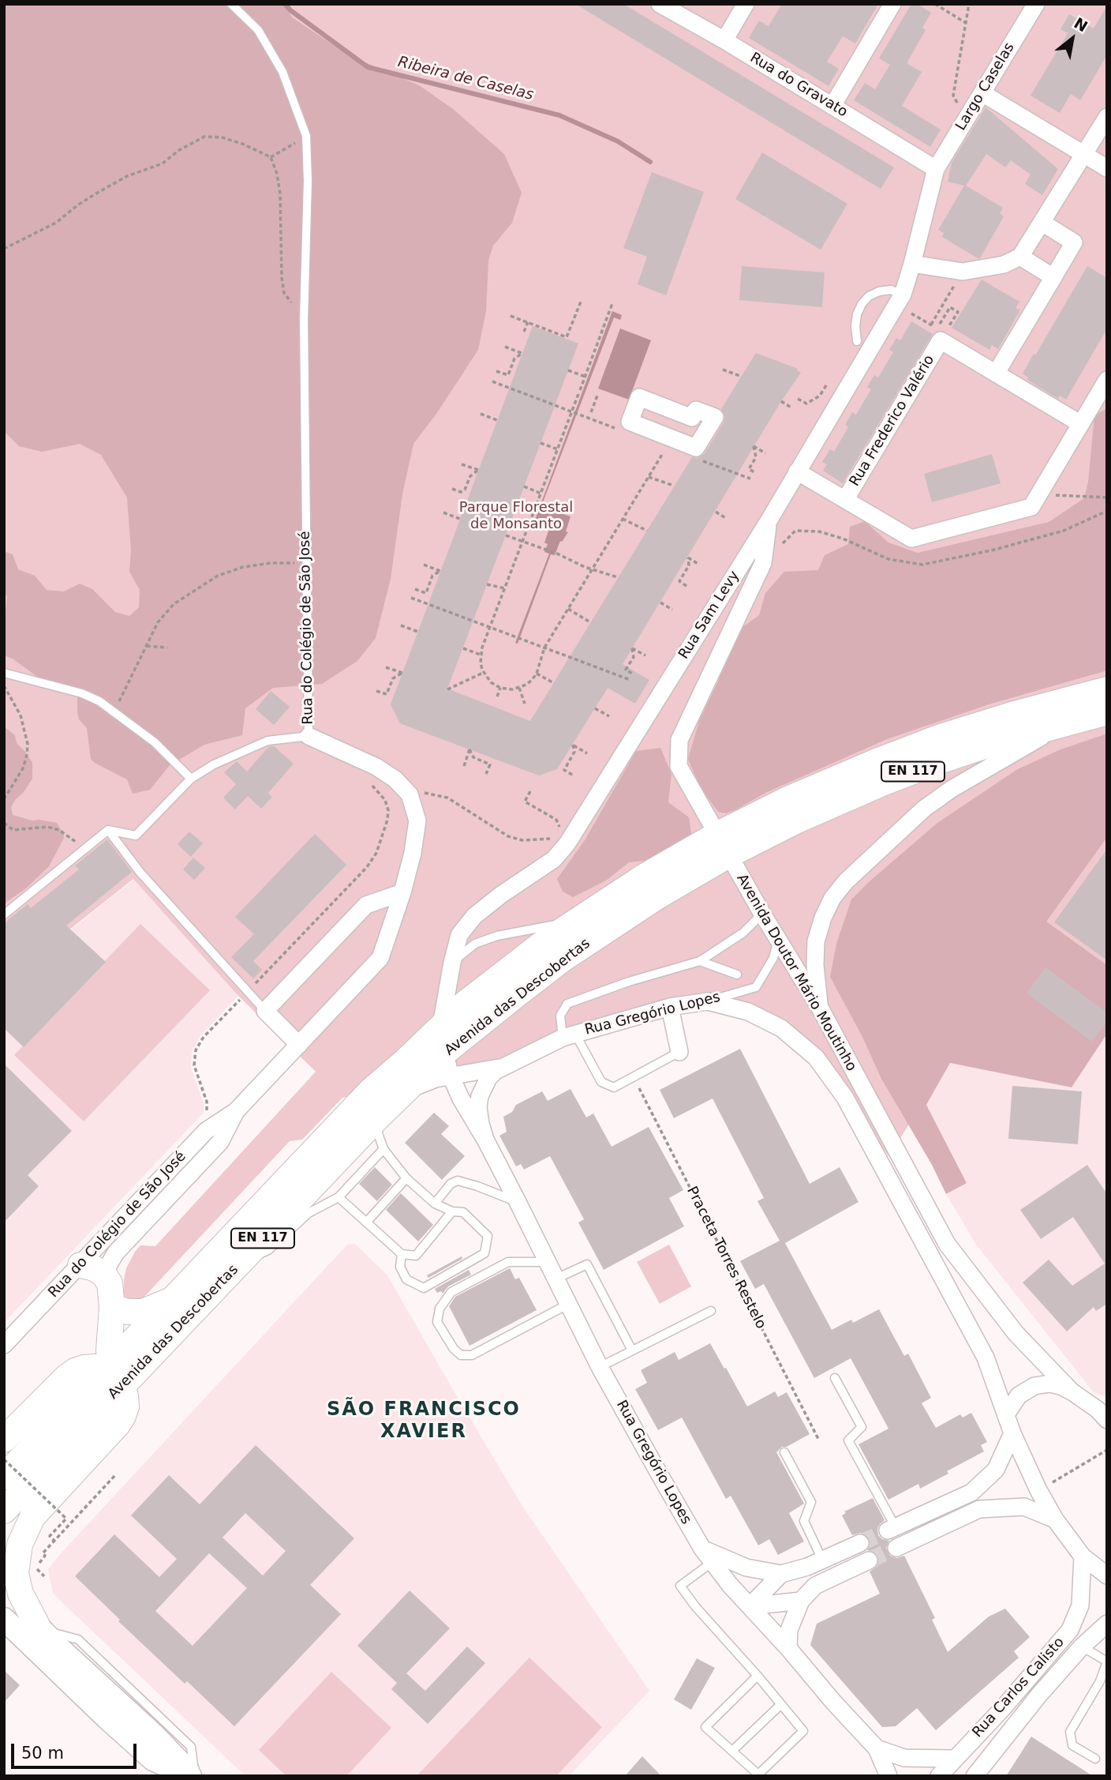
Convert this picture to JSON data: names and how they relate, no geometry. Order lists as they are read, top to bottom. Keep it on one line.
{"streets":{"main road":["EN 117","Avenida das Descobertas"],"street":["Rua do Gravato","Largo Caselas","Rua Frederico Valério","Rua Sam Levy","Rua do Colégio de São José","Avenida Doutor Mário Moutinho","Rua Gregório Lopes","Rua Carlos Calisto"],"path":["Praceta Torres Restelo"]},"crossings":[["Rua do Gravato","Largo Caselas"],["Rua do Gravato","Rua Sam Levy"],["Largo Caselas","Rua Sam Levy"],["Rua Sam Levy","Avenida Doutor Mário Moutinho"],["Rua Sam Levy","Avenida das Descobertas"],["Avenida Doutor Mário Moutinho","Avenida das Descobertas"],["Avenida Doutor Mário Moutinho","Rua Gregório Lopes"],["Avenida Doutor Mário Moutinho","Rua Carlos Calisto"],["Avenida das Descobertas","Rua Gregório Lopes"]],"districts":["SÃO FRANCISCO XAVIER"],"water":["Ribeira de Caselas"],"parks":["Parque Florestal de Monsanto"],"scale_bar":"50 m","north":"top right"}
